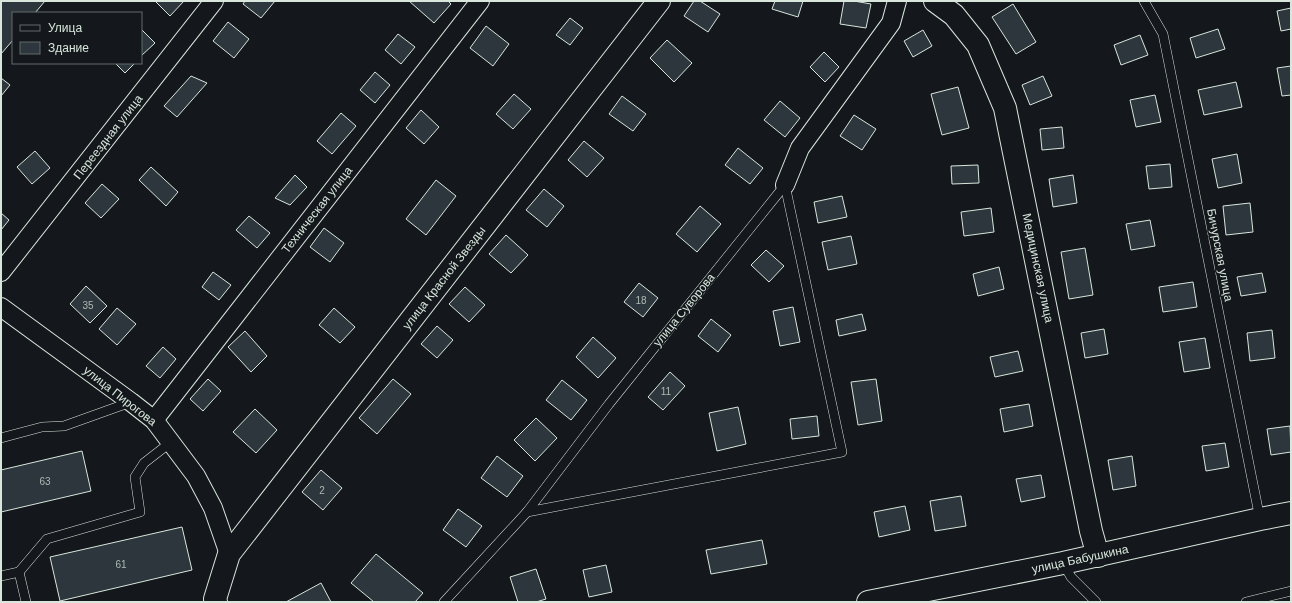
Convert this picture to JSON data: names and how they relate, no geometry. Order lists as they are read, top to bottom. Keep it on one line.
{"streets":{"street":["Переездная улица","Техническая улица","Медицинская улица","улица Красной Звезды","улица Суворова","улица Пирогова","улица Бабушкина"],"lane":["Бичурская улица"]},"crossings":[["Техническая улица","улица Пирогова"],["Бичурская улица","улица Бабушкина"],["Медицинская улица","улица Бабушкина"],["улица Красной Звезды","улица Пирогова"]],"house_numbers":["18","35","11","63","2","61"],"legend":["Улица","Здание"]}
